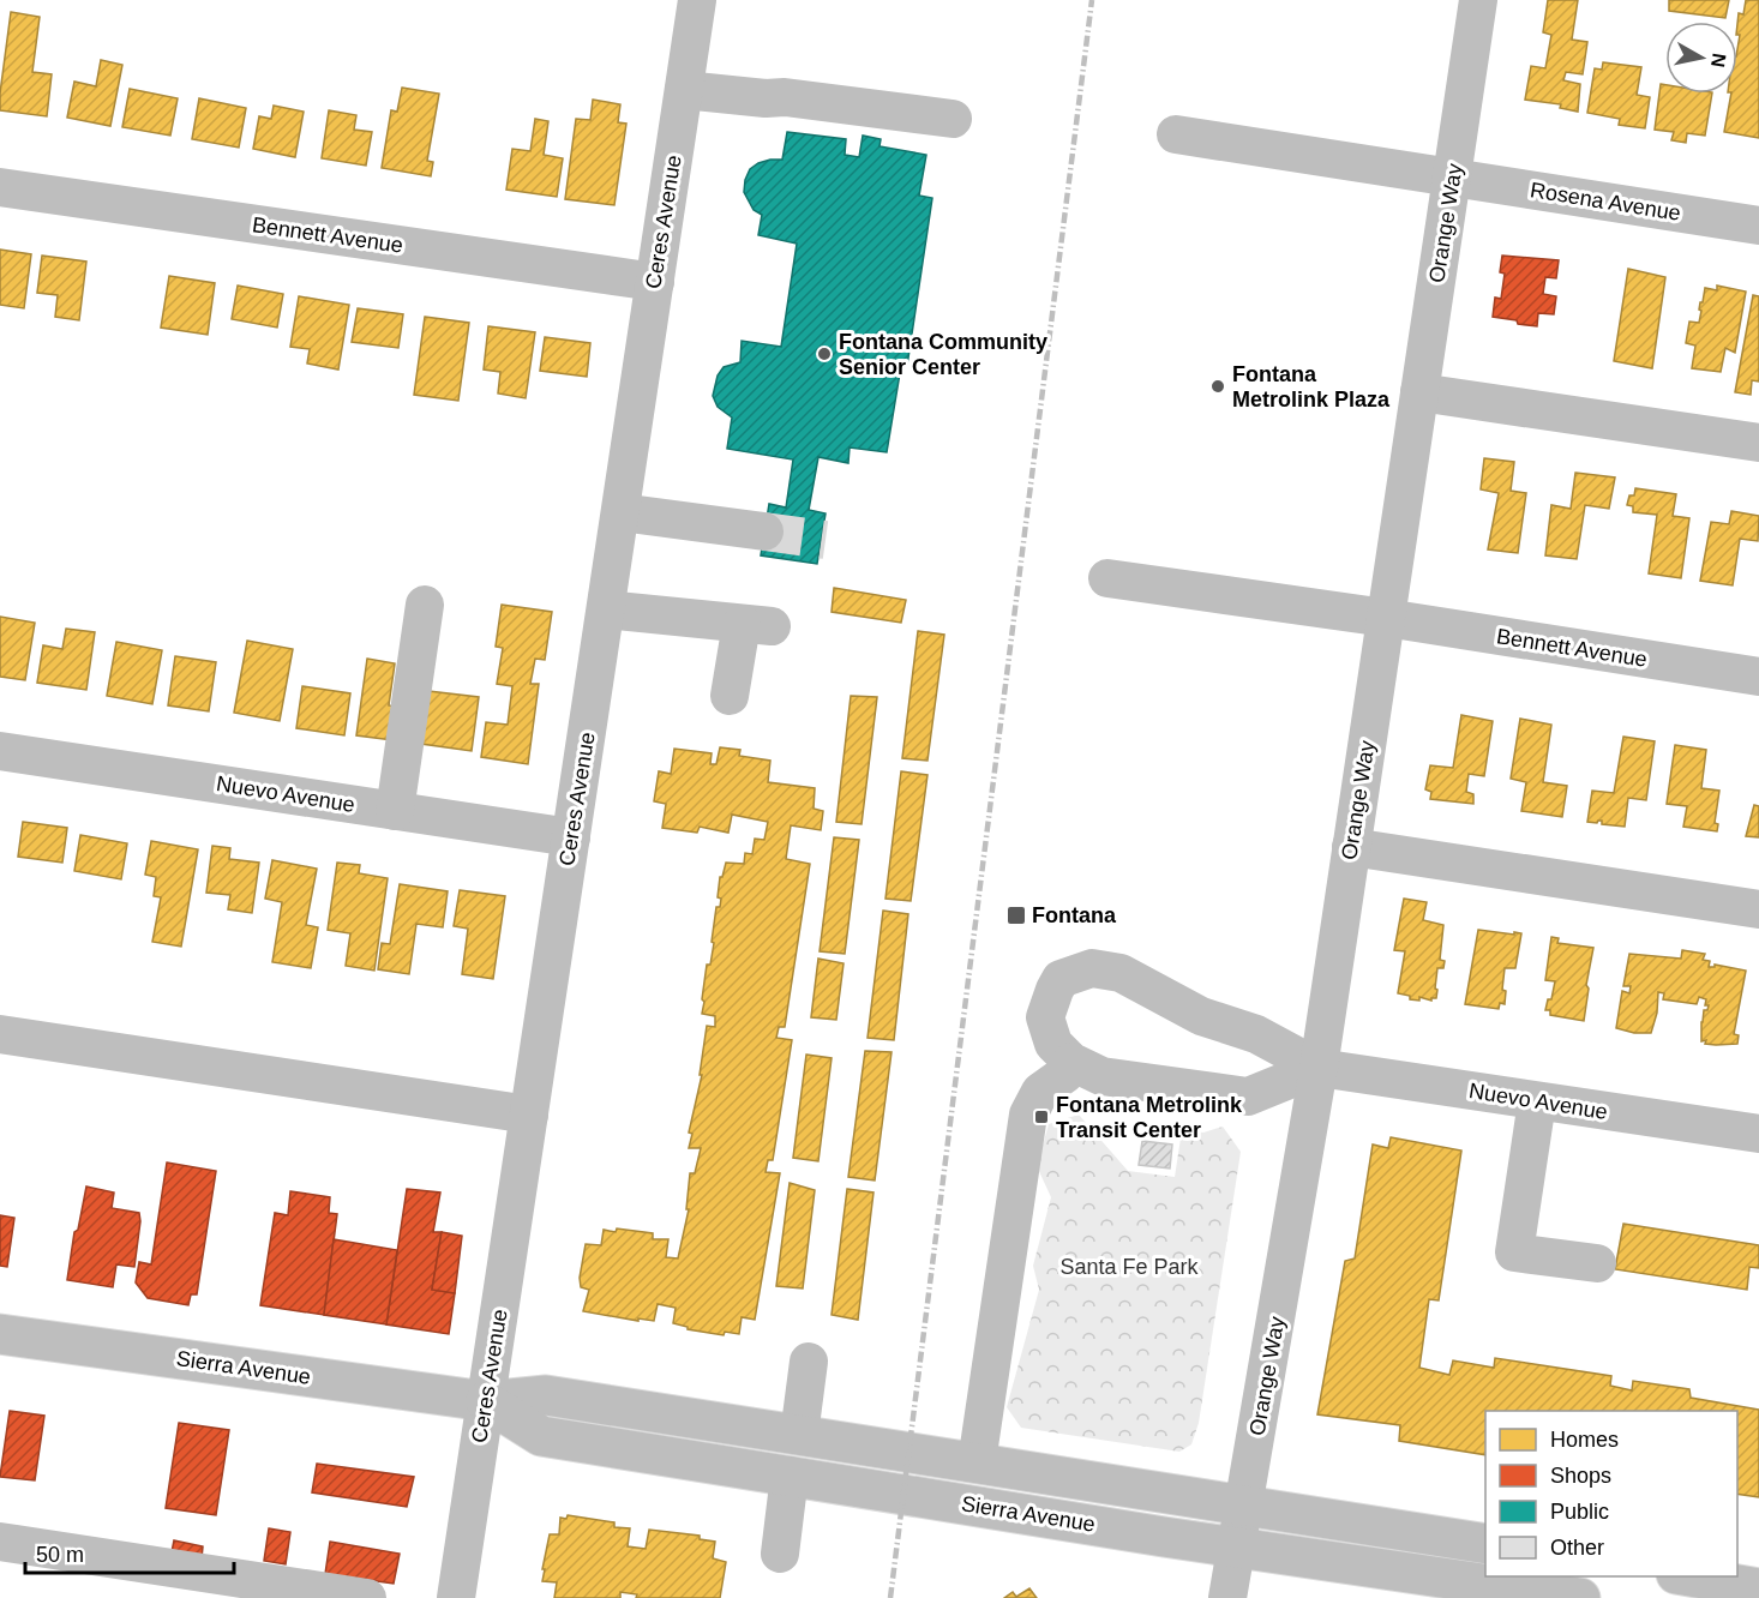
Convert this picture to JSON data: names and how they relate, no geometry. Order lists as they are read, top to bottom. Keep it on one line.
{"streets":{"main road":["Sierra Avenue"],"street":["Rosena Avenue","Ceres Avenue","Orange Way","Bennett Avenue","Nuevo Avenue"]},"crossings":[["Rosena Avenue","Orange Way"],["Ceres Avenue","Bennett Avenue"],["Ceres Avenue","Nuevo Avenue"],["Ceres Avenue","Sierra Avenue"],["Orange Way","Bennett Avenue"],["Orange Way","Nuevo Avenue"],["Orange Way","Sierra Avenue"]],"parks":["Santa Fe Park"],"places":{"other":["Fontana Community Senior Center","Fontana Metrolink Plaza"],"transit":["Fontana","Fontana Metrolink Transit Center"]},"legend":["Homes","Shops","Public","Other"],"scale_bar":"50 m","north":"right"}
